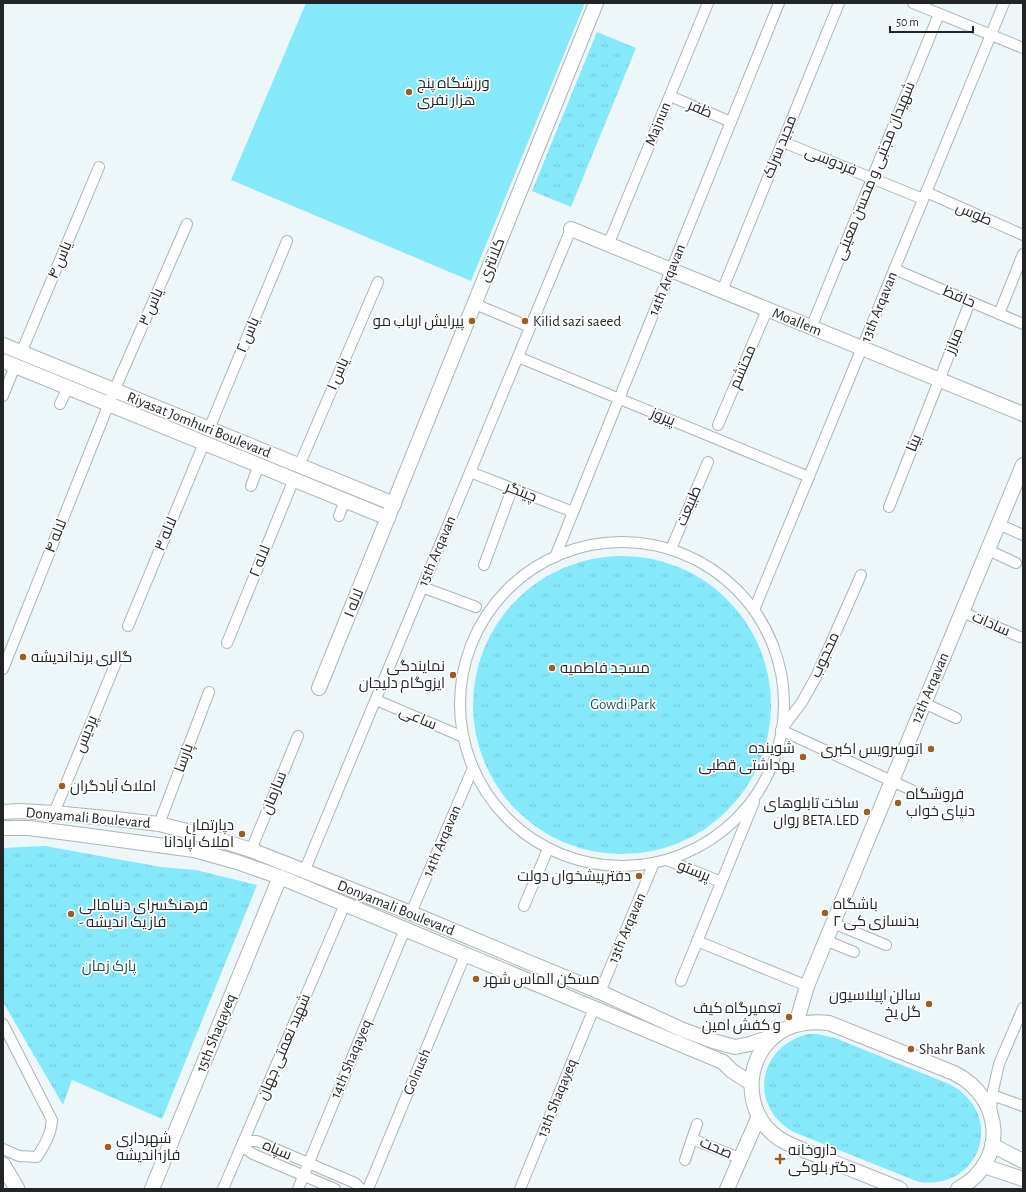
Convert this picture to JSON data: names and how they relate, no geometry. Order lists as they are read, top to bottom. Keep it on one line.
{"streets":{"street":["ظفر","Majnun","مجید سرلک","فردوسی","شهیدان مجتبی و محسن معینی","طوس","یاس ۴","کلانتری","14th Arqavan","حافظ","یاس ۳","13th Arqavan","Moallem","یاس ۲","مبارز","محتشم","یاس ۱","پیروز","Riyasat Jomhuri Boulevard","بیتا","چیتگر","طبیعت","لاله ۳","لاله ۴","15th Arqavan","لاله ۲","لاله ۱","سادات","محجوب","12th Arqavan","ساعی","پردیس","پارسا","سازمان","Donyamali Boulevard","پرستو","15th Shaqayeq","شهید نعمتی جهان","14th Shaqayeq","Golnush","13th Shaqayeq","صحت","سپاه"]},"crossings":[["ظفر","Majnun"],["ظفر","14th Arqavan"],["Majnun","Moallem"],["مجید سرلک","فردوسی"],["مجید سرلک","Moallem"],["فردوسی","شهیدان مجتبی و محسن معینی"],["فردوسی","طوس"],["فردوسی","13th Arqavan"],["شهیدان مجتبی و محسن معینی","Moallem"],["طوس","13th Arqavan"],["یاس ۴","Riyasat Jomhuri Boulevard"],["کلانتری","Riyasat Jomhuri Boulevard"],["کلانتری","لاله ۱"],["14th Arqavan","Moallem"],["14th Arqavan","پیروز"],["14th Arqavan","چیتگر"],["14th Arqavan","Donyamali Boulevard"],["حافظ","13th Arqavan"],["حافظ","مبارز"],["یاس ۳","Riyasat Jomhuri Boulevard"],["یاس ۳","لاله ۴"],["13th Arqavan","Moallem"],["13th Arqavan","پیروز"],["13th Arqavan","Donyamali Boulevard"],["Moallem","مبارز"],["Moallem","محتشم"],["Moallem","بیتا"],["Moallem","15th Arqavan"],["یاس ۲","Riyasat Jomhuri Boulevard"],["مبارز","بیتا"],["یاس ۱","Riyasat Jomhuri Boulevard"],["پیروز","15th Arqavan"],["Riyasat Jomhuri Boulevard","لاله ۳"],["Riyasat Jomhuri Boulevard","لاله ۴"],["Riyasat Jomhuri Boulevard","لاله ۲"],["Riyasat Jomhuri Boulevard","لاله ۱"],["چیتگر","15th Arqavan"],["15th Arqavan","ساعی"],["15th Arqavan","Donyamali Boulevard"],["سادات","12th Arqavan"],["پردیس","Donyamali Boulevard"],["پارسا","Donyamali Boulevard"],["سازمان","Donyamali Boulevard"],["Donyamali Boulevard","15th Shaqayeq"],["Donyamali Boulevard","شهید نعمتی جهان"],["Donyamali Boulevard","14th Shaqayeq"],["Donyamali Boulevard","Golnush"],["Donyamali Boulevard","13th Shaqayeq"],["شهید نعمتی جهان","سپاه"],["14th Shaqayeq","سپاه"]],"parks":["Gowdi Park","پارک زمان"],"places":{"other":["ورزشگاه پنج هزار نفری","پیرایش ارباب مو","Kilid sazi saeed","گالری برنداندیشه","مسجد فاطمیه","نمایندگی ایزوگام دلیجان","اتوسرویس اکبری","شوینده بهداشتی قطبی","املاک آبادگران","فروشگاه دنیای خواب","ساخت تابلوهای روان BETA.LED","دپارتمان املاک آپادانا","دفترپیشخوان دولت","باشگاه بدنسازی کی ۲","فرهنگسرای دنیامالی - فاز یک اندیشه","مسکن الماس شهر","سالن اپیلاسیون گل یخ","تعمیرگاه کیف و کفش امین","Shahr Bank","شهرداری فاز1اندیشه"],"health":["داروخانه دکتر بلوکی"]},"scale_bar":"50 m"}
